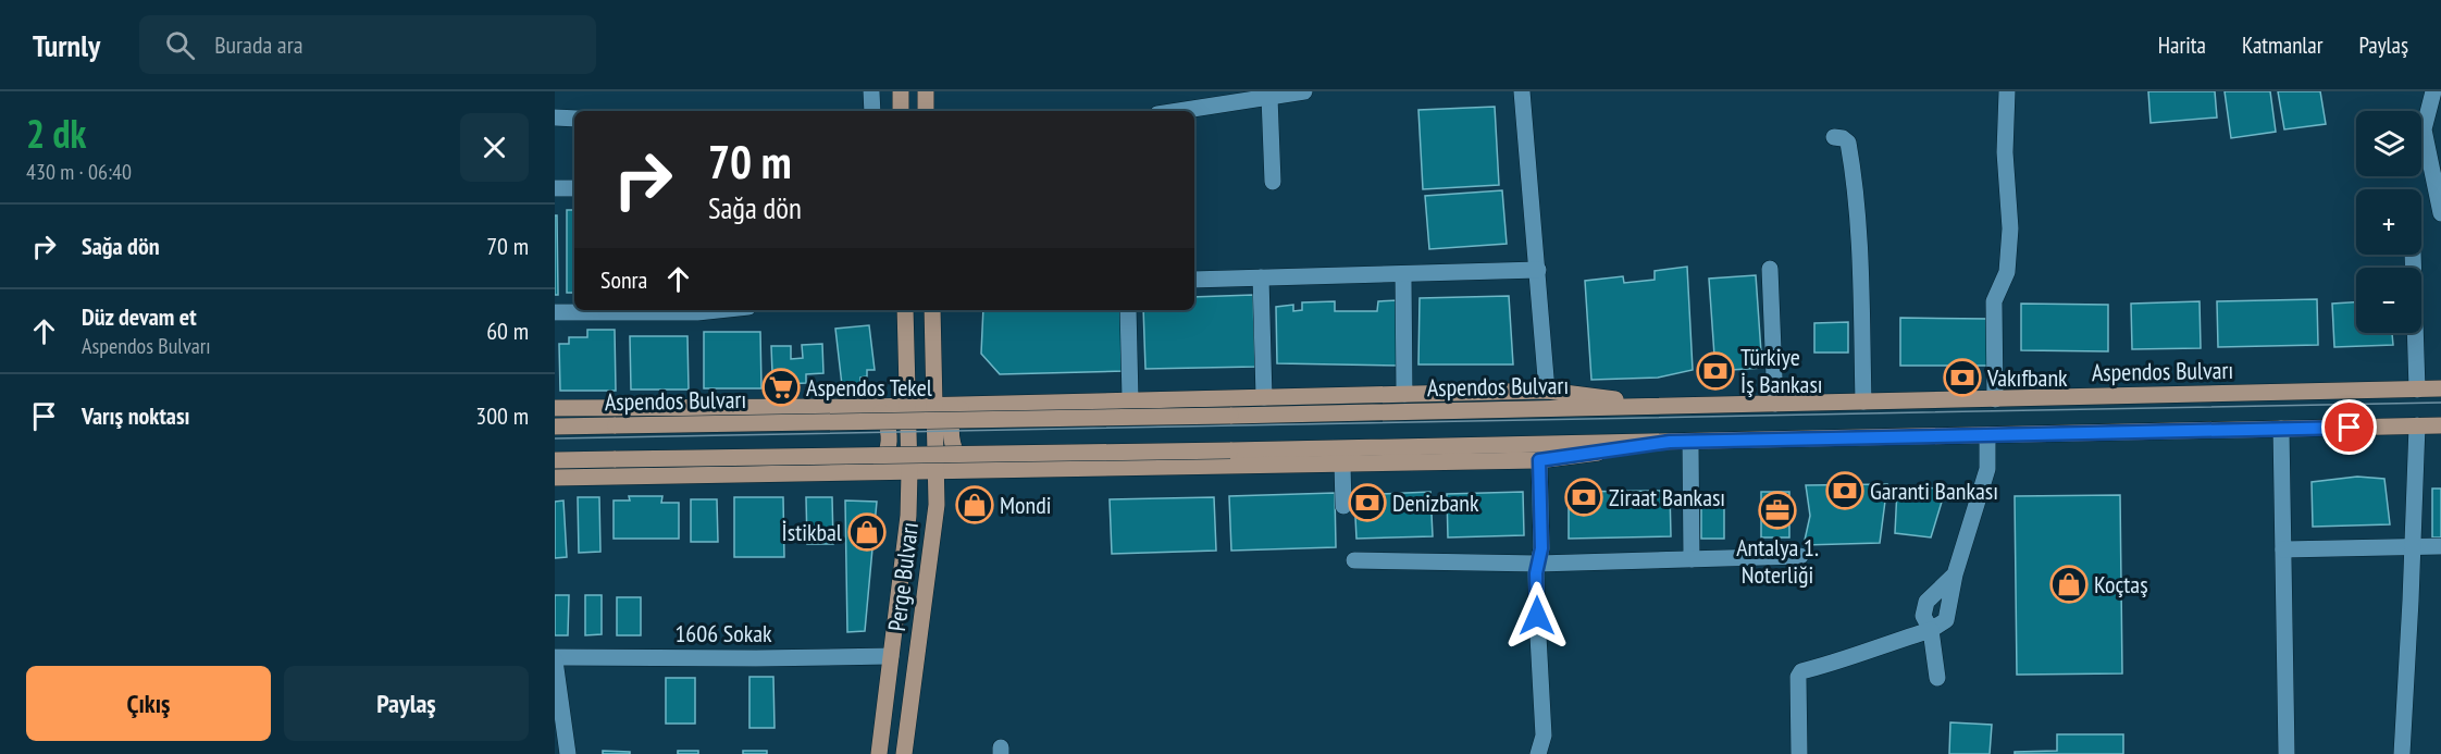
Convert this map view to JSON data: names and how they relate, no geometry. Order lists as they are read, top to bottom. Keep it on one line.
{"streets":{"main road":["Aspendos Bulvarı","Perge Bulvarı"],"street":["1606 Sokak"]},"crossings":[["Perge Bulvarı","1606 Sokak"]],"places":{"bank":["Türkiye İş Bankası","Vakıfbank","Garanti Bankası","Ziraat Bankası","Denizbank"],"supermarket":["Aspendos Tekel"],"shop":["Mondi","İstikbal","Koçtaş"],"office":["Antalya 1. Noterliği"]},"page":{"header":"Turnly","search":"Burada ara","nav":["Harita","Katmanlar","Paylaş"],"heading":["2 dk","430 m · 06:40"],"map_buttons":["+","−"],"turn":["70 m","Sağa dön"],"list":[{"name":"Sağa dön","value":"70 m"},{"name":"Düz devam et","note":"Aspendos Bulvarı","value":"60 m"},{"name":"Varış noktası","value":"300 m"}],"then":"Sonra","buttons":["Çıkış","Paylaş"]}}
